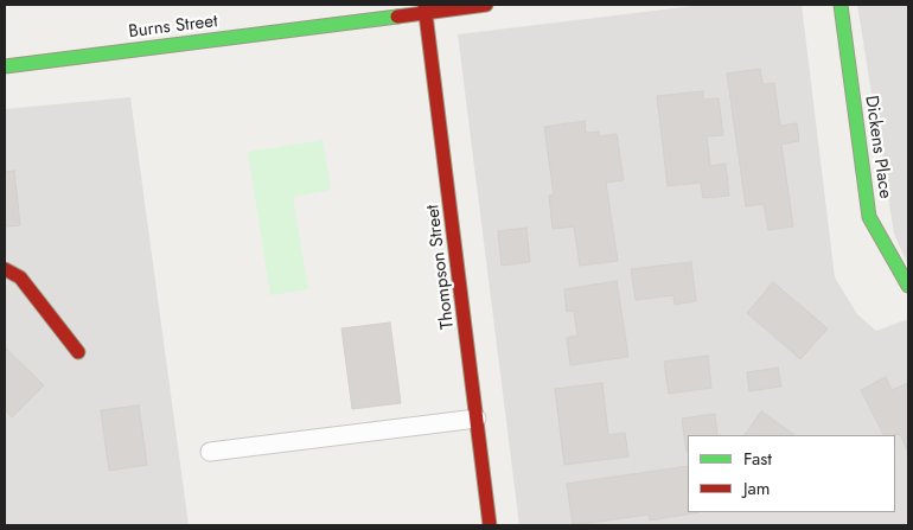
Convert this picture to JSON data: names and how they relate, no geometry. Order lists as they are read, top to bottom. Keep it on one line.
{"streets":{"street":["Burns Street","Dickens Place","Thompson Street"]},"crossings":[["Burns Street","Thompson Street"]],"legend":["Fast","Jam"]}
